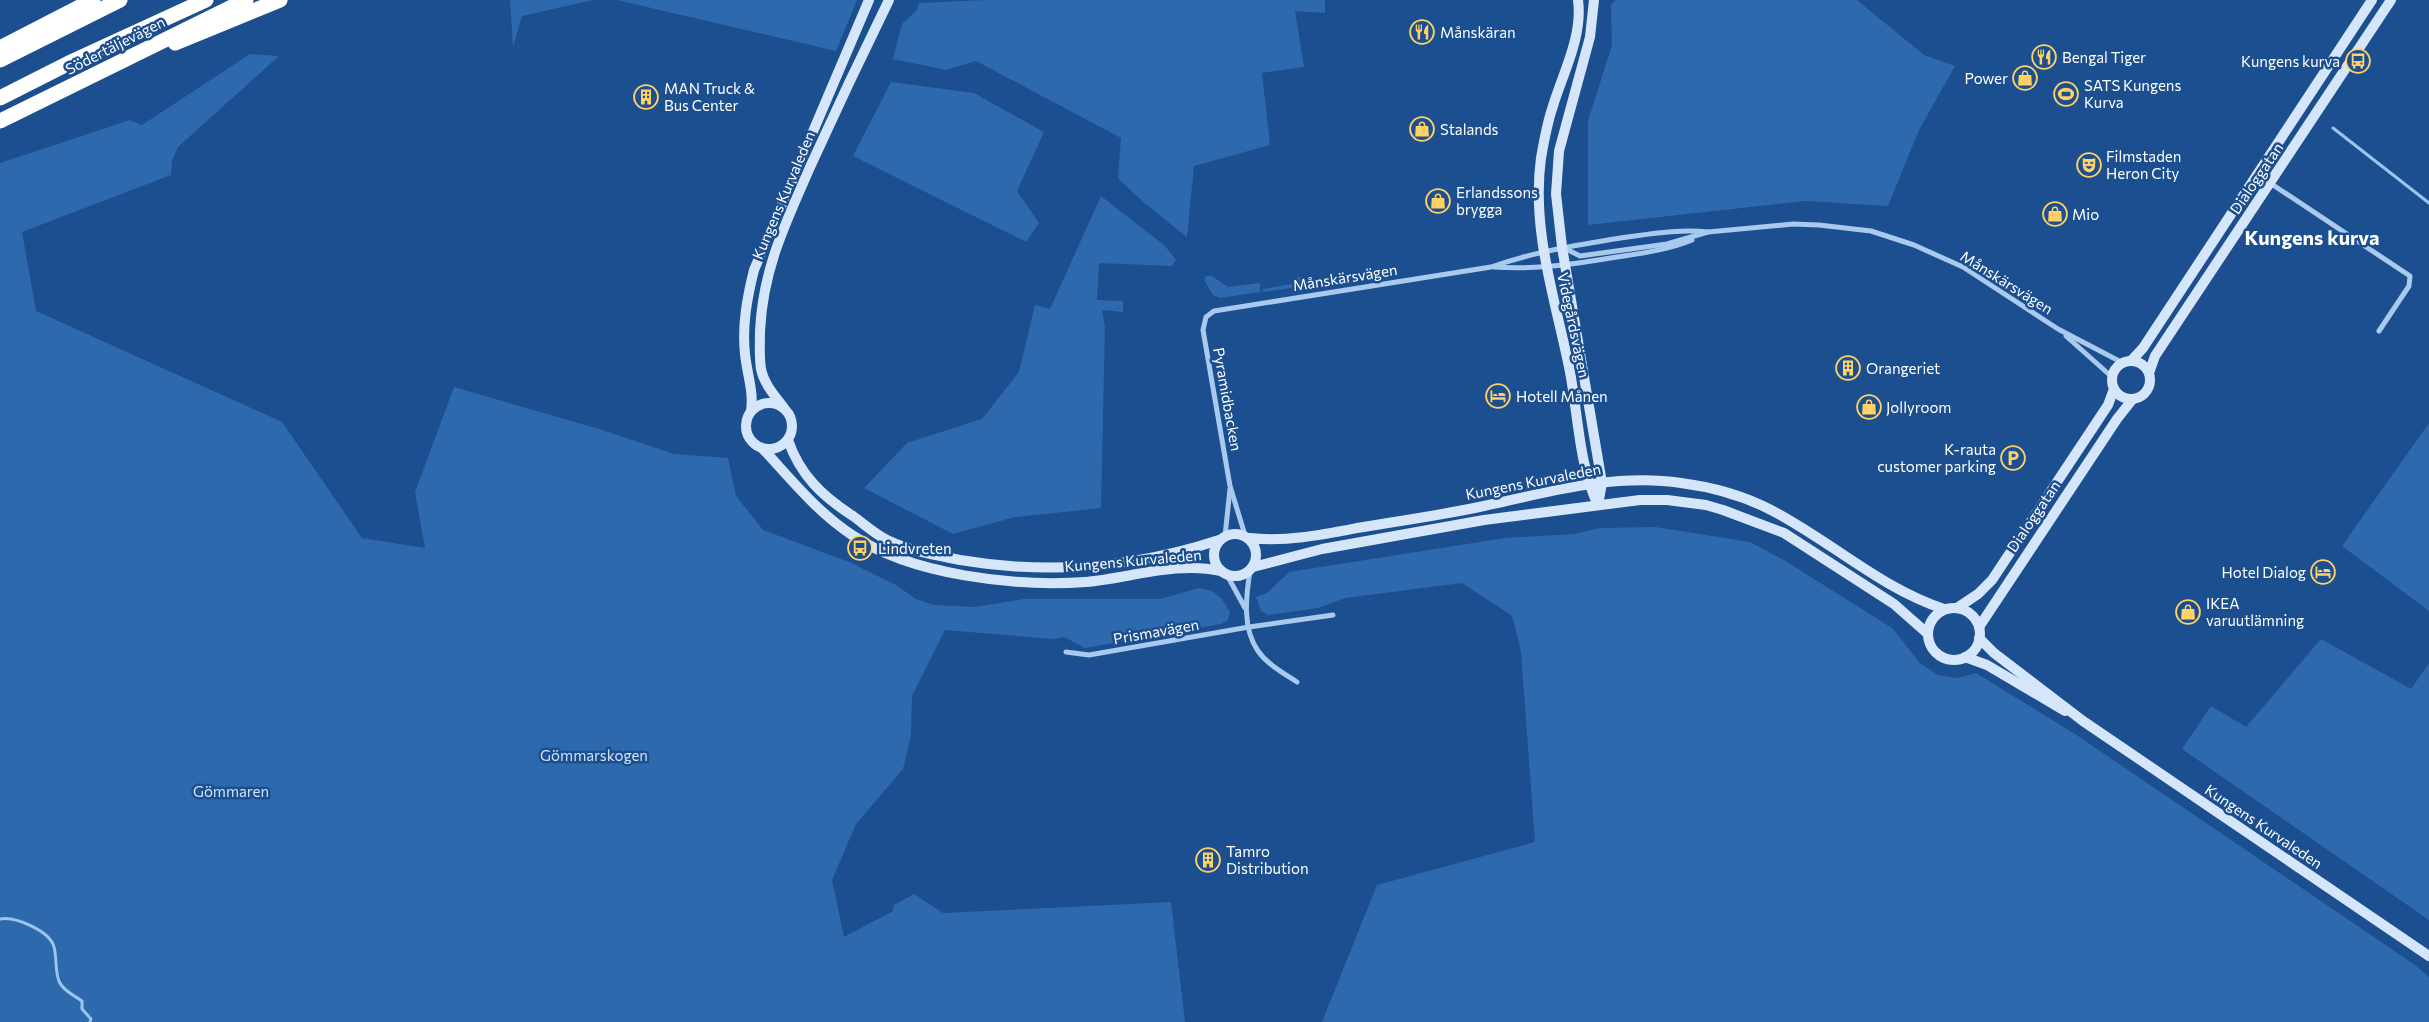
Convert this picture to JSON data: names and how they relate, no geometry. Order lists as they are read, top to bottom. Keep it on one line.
{"streets":{"highway":["Södertäljevägen"],"street":["Dialoggatan","Kungens Kurvaleden","Månskärsvägen","Videgårdsvägen","Pyramidbacken","Prismavägen"]},"crossings":[["Dialoggatan","Kungens Kurvaleden"],["Dialoggatan","Månskärsvägen"],["Kungens Kurvaleden","Videgårdsvägen"],["Kungens Kurvaleden","Pyramidbacken"],["Månskärsvägen","Videgårdsvägen"],["Månskärsvägen","Pyramidbacken"]],"districts":["Kungens kurva"],"parks":["Gömmarskogen","Gömmaren"],"places":{"restaurant":["Månskäran","Bengal Tiger"],"bus stop":["Kungens kurva","Lindvreten"],"shop":["Power","Stalands","Erlandssons brygga","Mio","Jollyroom","IKEA varuutlämning"],"sports":["SATS Kungens Kurva"],"building":["MAN Truck & Bus Center","Orangeriet","Tamro Distribution"],"theatre":["Filmstaden Heron City"],"hotel":["Hotell Månen","Hotel Dialog"],"parking":["K-rauta customer parking"]}}
